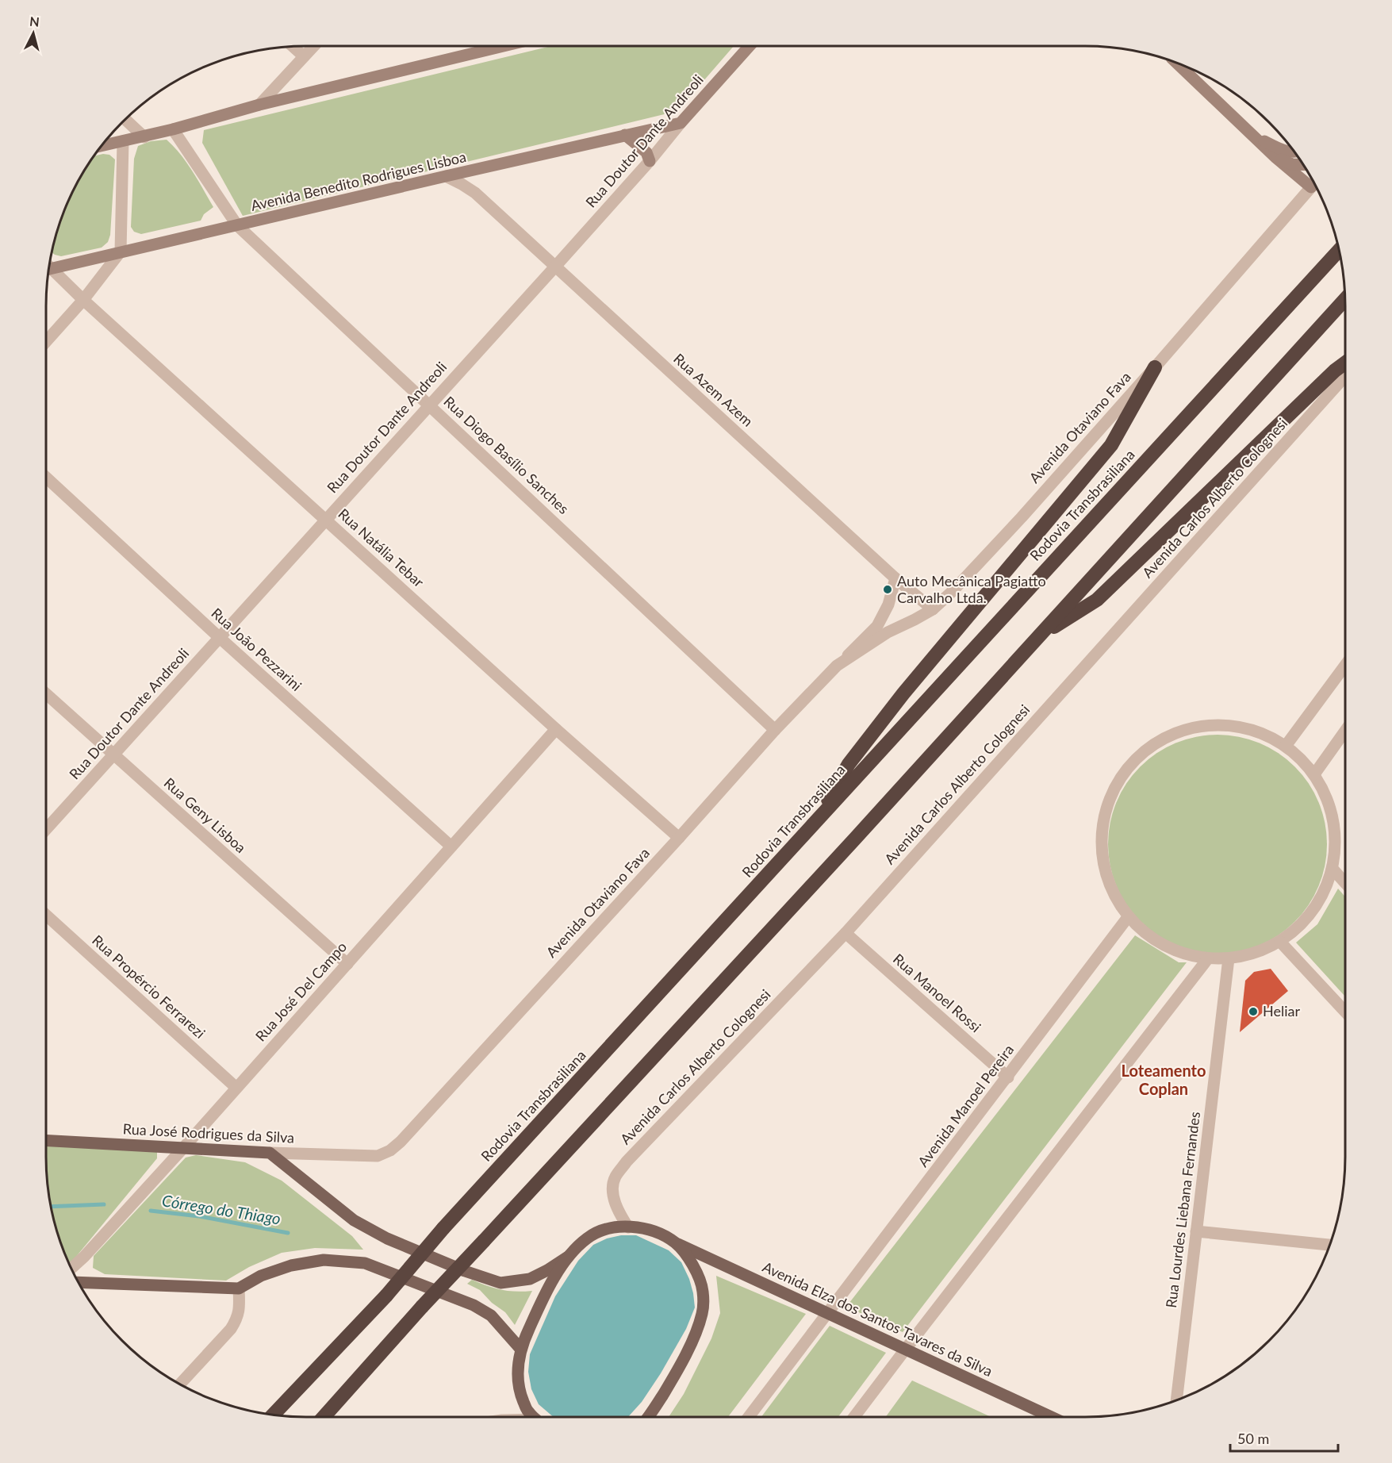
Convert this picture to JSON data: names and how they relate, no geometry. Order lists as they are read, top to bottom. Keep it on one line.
{"streets":{"highway":["Rodovia Transbrasiliana"],"main road":["Rua Doutor Dante Andreoli","Avenida Benedito Rodrigues Lisboa","Avenida Otaviano Fava","Rua José Rodrigues da Silva","Avenida Elza dos Santos Tavares da Silva"],"street":["Rua Azem Azem","Rua Diogo Basílio Sanches","Avenida Carlos Alberto Colognesi","Rua Natália Tebar","Rua João Pezzarini","Rua Geny Lisboa","Rua Propércio Ferrarezi","Rua José Del Campo","Rua Manoel Rossi","Avenida Manoel Pereira","Rua Lourdes Liebana Fernandes"]},"crossings":[["Rua Doutor Dante Andreoli","Avenida Benedito Rodrigues Lisboa"],["Rua Doutor Dante Andreoli","Rua Azem Azem"],["Rua Doutor Dante Andreoli","Rua Diogo Basílio Sanches"],["Rua Doutor Dante Andreoli","Rua Natália Tebar"],["Rua Doutor Dante Andreoli","Rua João Pezzarini"],["Rua Doutor Dante Andreoli","Rua Geny Lisboa"],["Avenida Benedito Rodrigues Lisboa","Rua Azem Azem"],["Avenida Benedito Rodrigues Lisboa","Rua Diogo Basílio Sanches"],["Rua Azem Azem","Avenida Otaviano Fava"],["Avenida Otaviano Fava","Rua Diogo Basílio Sanches"],["Avenida Otaviano Fava","Rua Natália Tebar"],["Avenida Otaviano Fava","Rua José Rodrigues da Silva"],["Avenida Carlos Alberto Colognesi","Rua Manoel Rossi"],["Avenida Carlos Alberto Colognesi","Avenida Elza dos Santos Tavares da Silva"],["Rua Natália Tebar","Rua José Del Campo"],["Rua João Pezzarini","Rua José Del Campo"],["Rua Geny Lisboa","Rua José Del Campo"],["Rua Propércio Ferrarezi","Rua José Del Campo"],["Rua José Del Campo","Rua José Rodrigues da Silva"],["Rua Manoel Rossi","Avenida Manoel Pereira"],["Avenida Manoel Pereira","Avenida Elza dos Santos Tavares da Silva"]],"districts":["Loteamento Coplan"],"water":["Córrego do Thiago"],"places":["Auto Mecânica Pagiatto Carvalho Ltda.","Heliar"],"scale_bar":"50 m","north":"top"}
